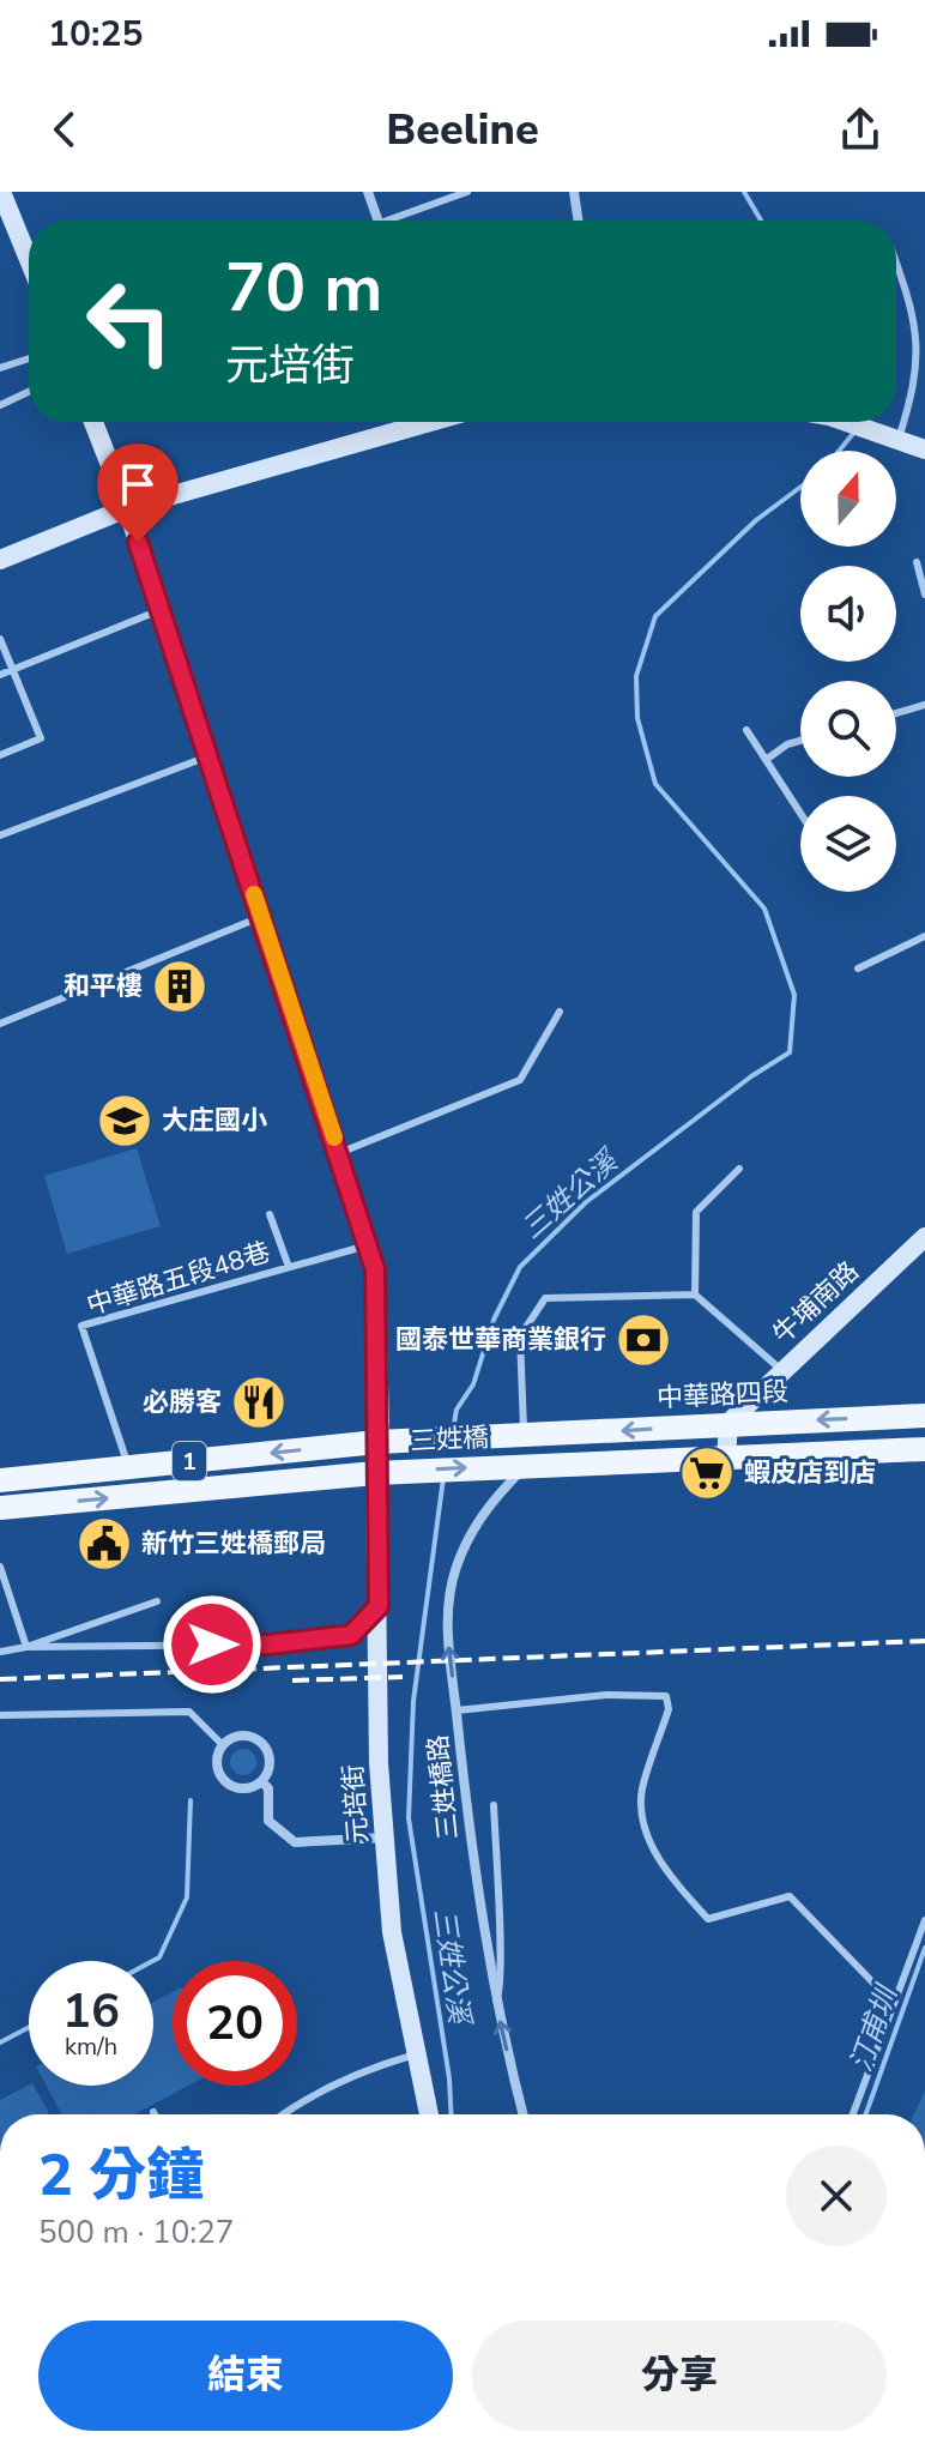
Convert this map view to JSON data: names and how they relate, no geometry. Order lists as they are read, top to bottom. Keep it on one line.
{"streets":{"main road":["中華路四段","三姓橋","1"],"street":["牛埔南路","三姓橋路","元培街"],"lane":["中華路五段48巷"]},"crossings":[["中華路五段48巷","1"],["中華路五段48巷","元培街"],["牛埔南路","中華路四段"],["中華路四段","三姓橋"],["三姓橋","1"],["三姓橋","三姓橋路"],["三姓橋","元培街"],["1","三姓橋路"],["1","元培街"]],"one_way":["三姓橋路"],"water":["三姓公溪","汀甫圳"],"places":{"building":["和平樓"],"school or university":["大庄國小"],"bank":["國泰世華商業銀行"],"restaurant":["必勝客"],"supermarket":["蝦皮店到店"],"public building":["新竹三姓橋郵局"]},"north":"top","page":{"status":"10:25","header":"Beeline","turn":["70 m","元培街"],"speed":"16 km/h","limit":"20","heading":["2 分鐘","500 m · 10:27"],"buttons":["結束","分享"]}}
